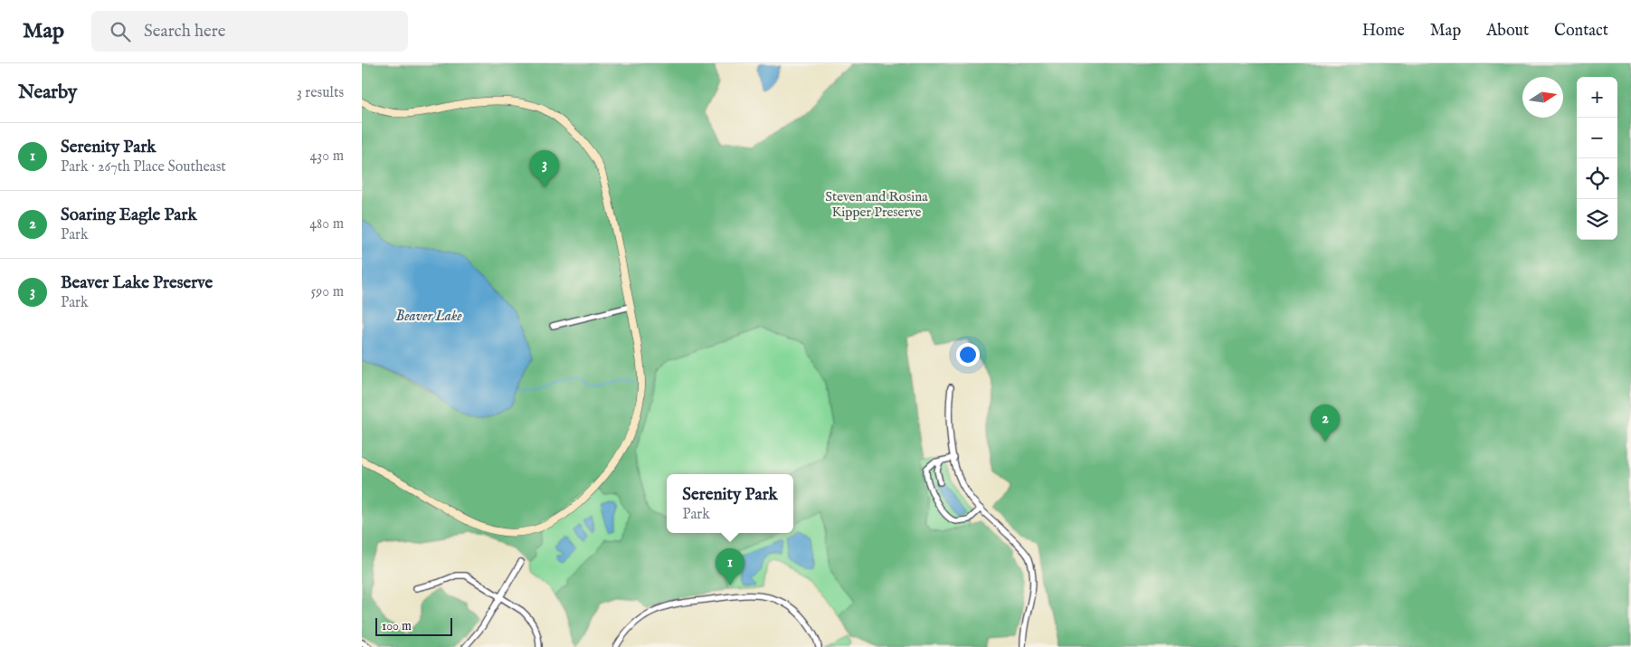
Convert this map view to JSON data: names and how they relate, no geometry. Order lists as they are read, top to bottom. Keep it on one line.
{"water":["Beaver Lake"],"parks":["Steven and Rosina Kipper Preserve"],"scale_bar":"100 m","north":"right","page":{"header":"Map","search":"Search here","nav":["Home","Map","About","Contact"],"heading":["Nearby","3 results"],"map_buttons":["+","−"],"list":[{"mark":"1","name":"Serenity Park","note":"Park · 267th Place Southeast","value":"430 m"},{"mark":"2","name":"Soaring Eagle Park","note":"Park","value":"480 m"},{"mark":"3","name":"Beaver Lake Preserve","note":"Park","value":"590 m"}],"pins":["3","2","1"],"popup":["Serenity Park","Park"],"scale":"100 m"}}
